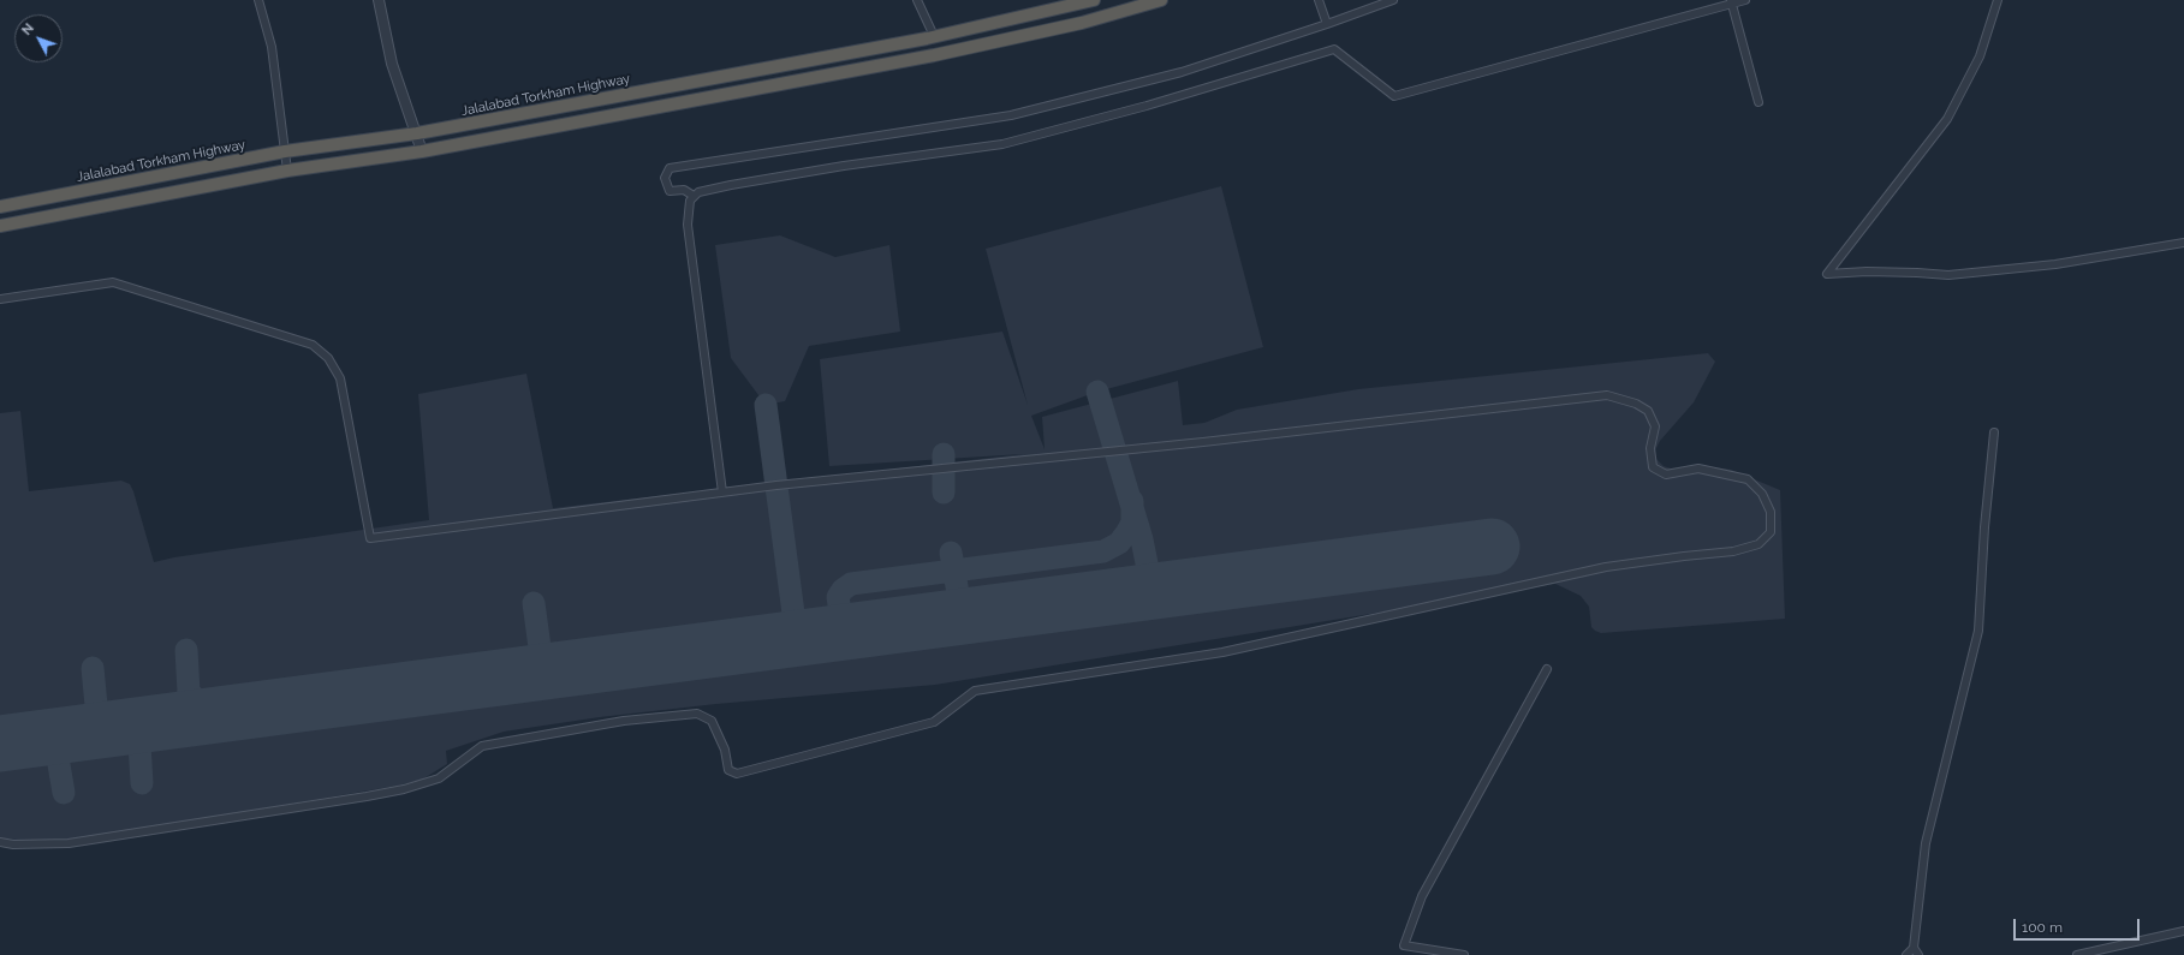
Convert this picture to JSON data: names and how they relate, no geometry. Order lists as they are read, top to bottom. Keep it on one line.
{"streets":{"highway":["Jalalabad Torkham Highway"]},"scale_bar":"100 m","north":"top left"}
